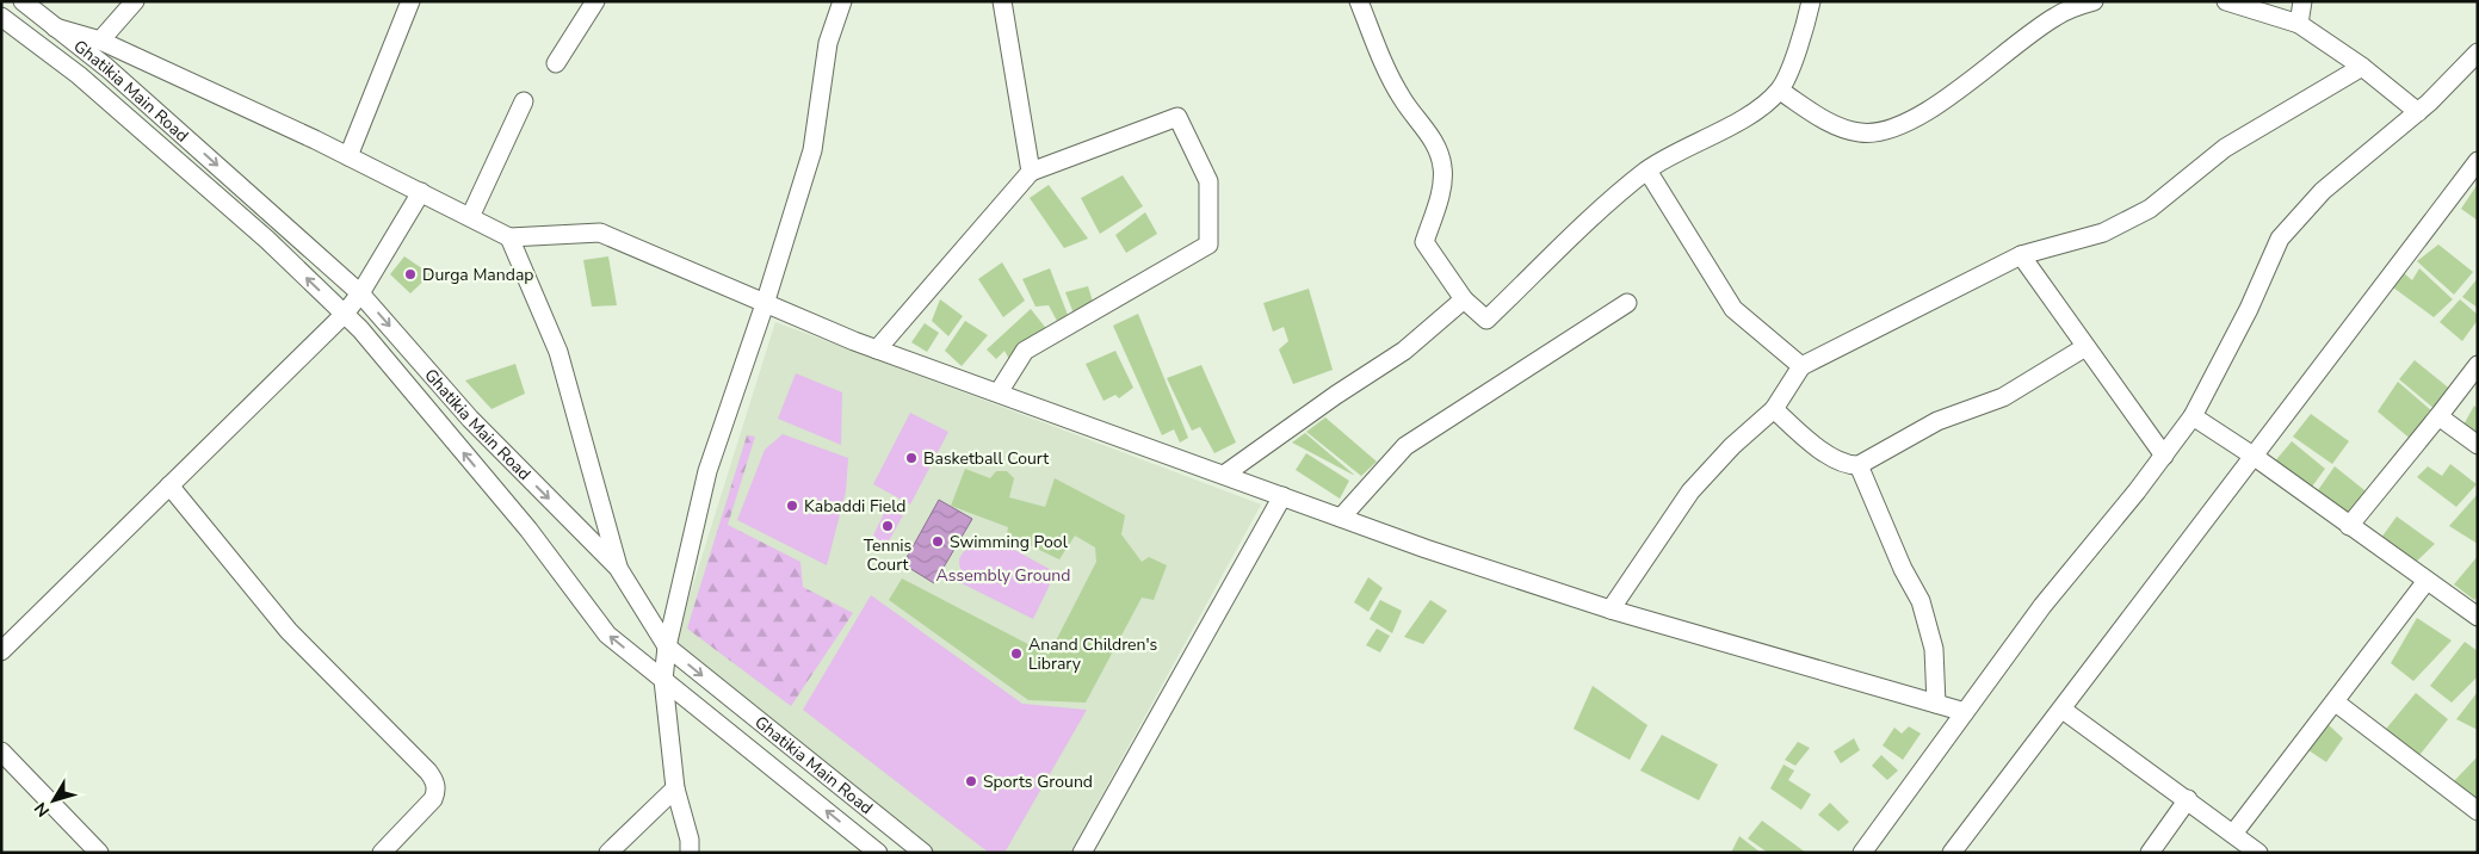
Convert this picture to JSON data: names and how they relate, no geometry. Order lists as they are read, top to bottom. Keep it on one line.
{"streets":{"street":["Ghatikia Main Road"]},"parks":["Assembly Ground"],"places":["Durga Mandap","Basketball Court","Kabaddi Field","Tennis Court","Swimming Pool","Anand Children's Library","Sports Ground"],"north":"bottom left"}
